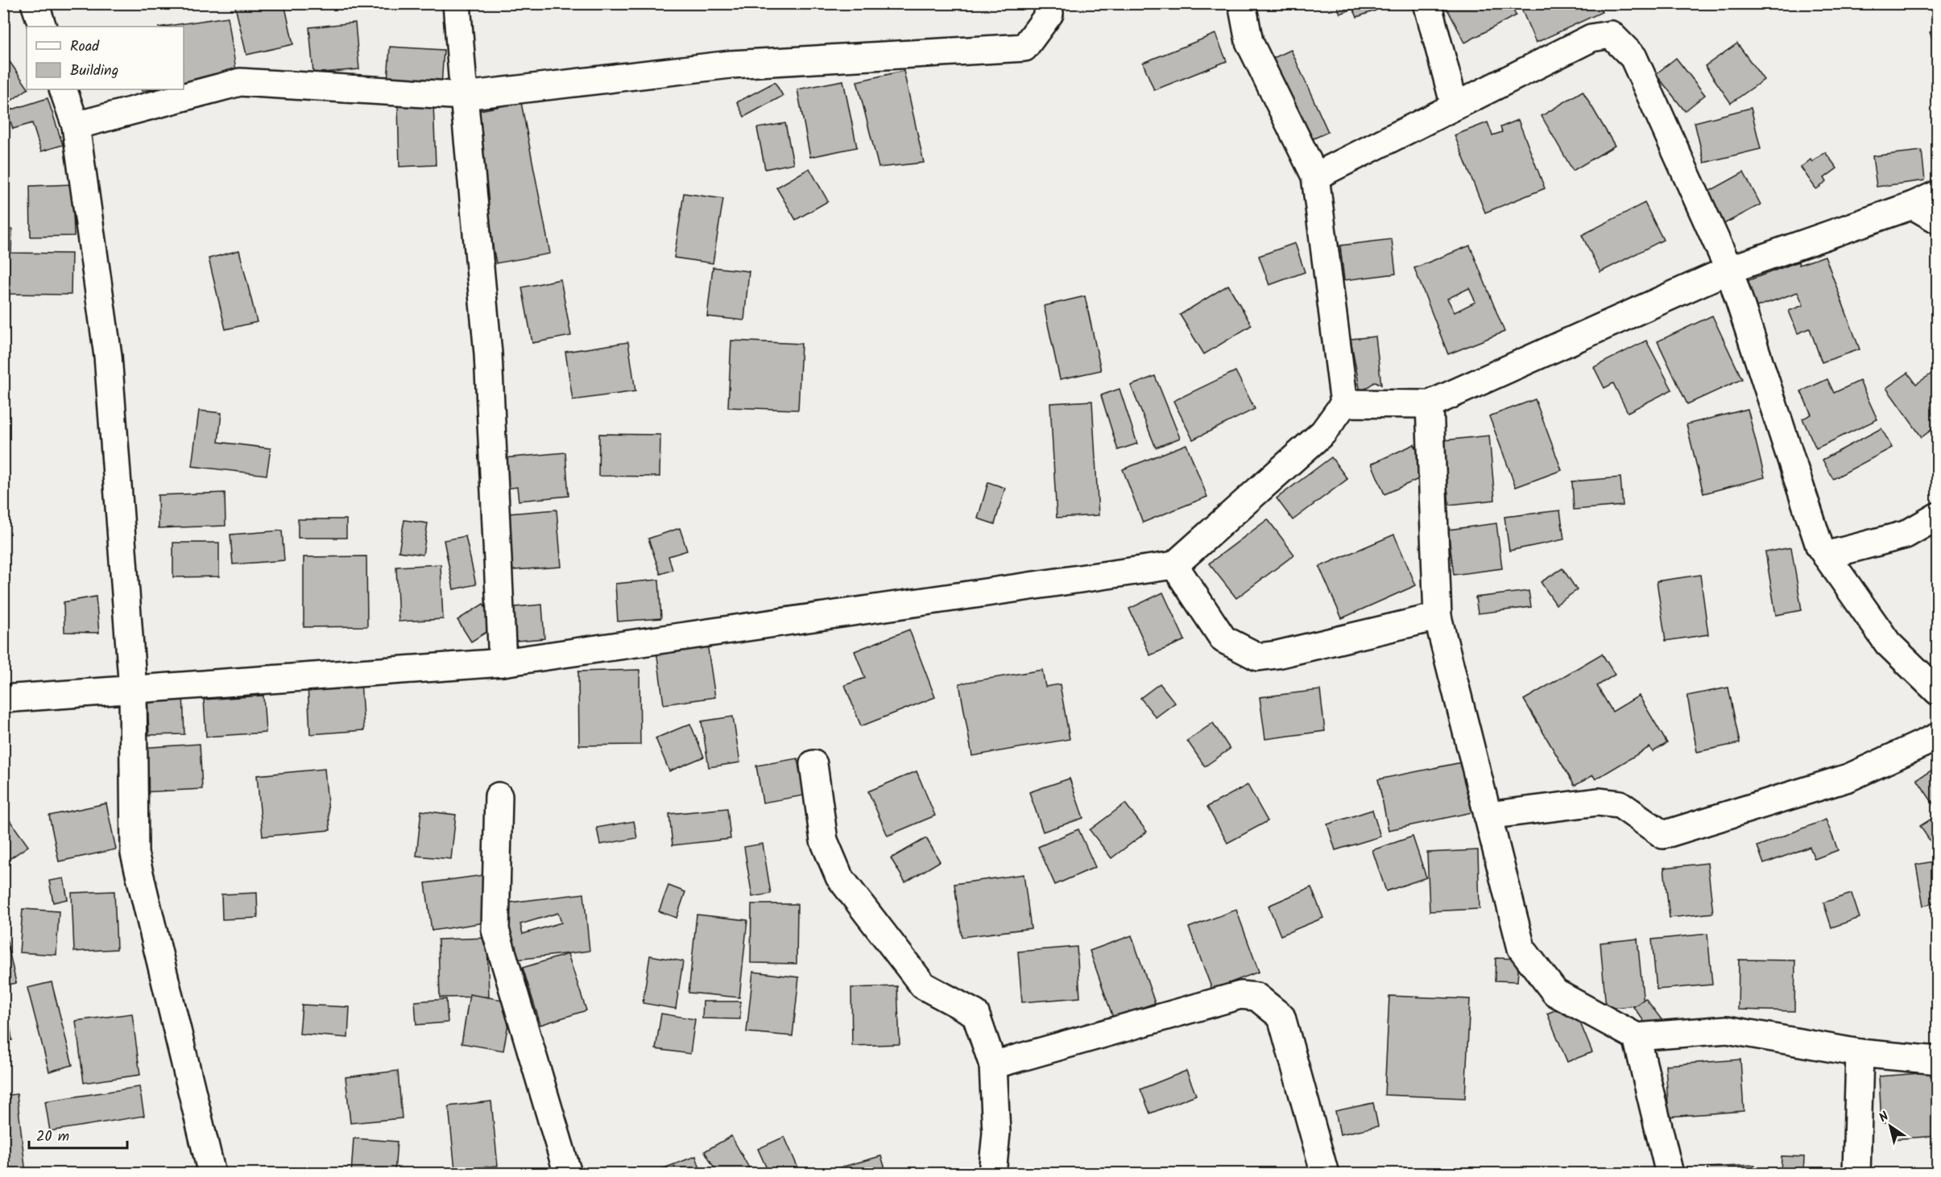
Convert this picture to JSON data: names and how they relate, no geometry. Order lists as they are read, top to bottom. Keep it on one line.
{"legend":["Road","Building"],"scale_bar":"20 m","north":"top left"}
